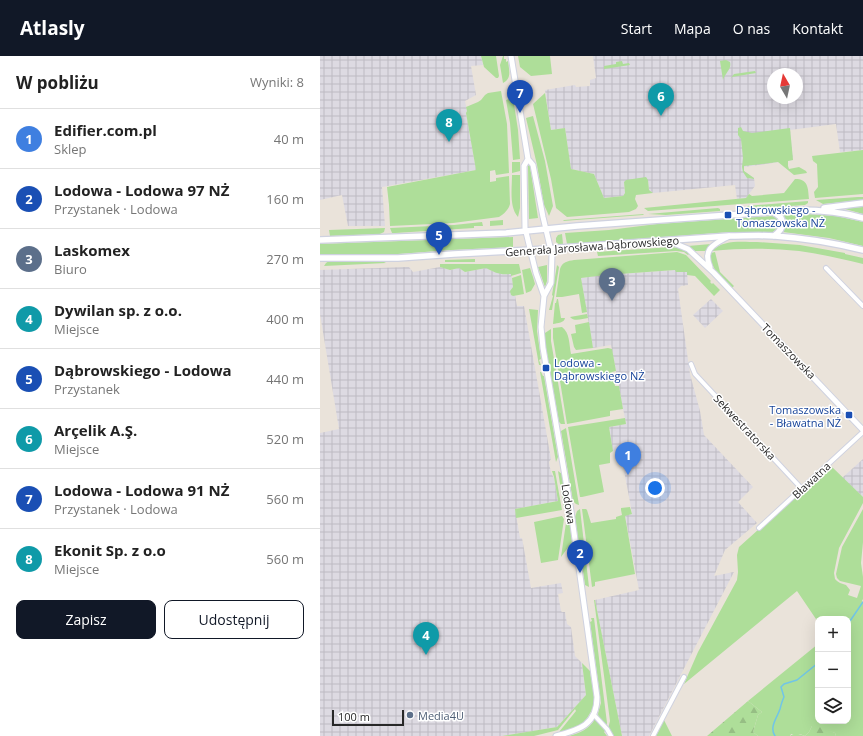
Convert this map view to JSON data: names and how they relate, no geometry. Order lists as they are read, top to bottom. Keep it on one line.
{"streets":{"main road":["Generała Jarosława Dąbrowskiego"],"street":["Tomaszowska","Sekwestratorska","Bławatna","Lodowa"]},"crossings":[["Generała Jarosława Dąbrowskiego","Tomaszowska"],["Generała Jarosława Dąbrowskiego","Lodowa"],["Tomaszowska","Bławatna"],["Sekwestratorska","Bławatna"]],"places":{"transit":["Dąbrowskiego - Tomaszowska NŻ","Lodowa - Dąbrowskiego NŻ","Tomaszowska - Bławatna NŻ"],"other":["Media4U"]},"scale_bar":"100 m","north":"top","page":{"header":"Atlasly","nav":["Start","Mapa","O nas","Kontakt"],"heading":["W pobliżu","Wyniki: 8"],"pins":["7","6","8","5","3","1","2","4"],"list":[{"mark":"1","name":"Edifier.com.pl","note":"Sklep","value":"40 m"},{"mark":"2","name":"Lodowa - Lodowa 97 NŻ","note":"Przystanek · Lodowa","value":"160 m"},{"mark":"3","name":"Laskomex","note":"Biuro","value":"270 m"},{"mark":"4","name":"Dywilan sp. z o.o.","note":"Miejsce","value":"400 m"},{"mark":"5","name":"Dąbrowskiego - Lodowa","note":"Przystanek","value":"440 m"},{"mark":"6","name":"Arçelik A.Ş.","note":"Miejsce","value":"520 m"},{"mark":"7","name":"Lodowa - Lodowa 91 NŻ","note":"Przystanek · Lodowa","value":"560 m"},{"mark":"8","name":"Ekonit Sp. z o.o","note":"Miejsce","value":"560 m"}],"buttons":["Zapisz","Udostępnij"],"map_buttons":["+","−"],"scale":"100 m"}}
